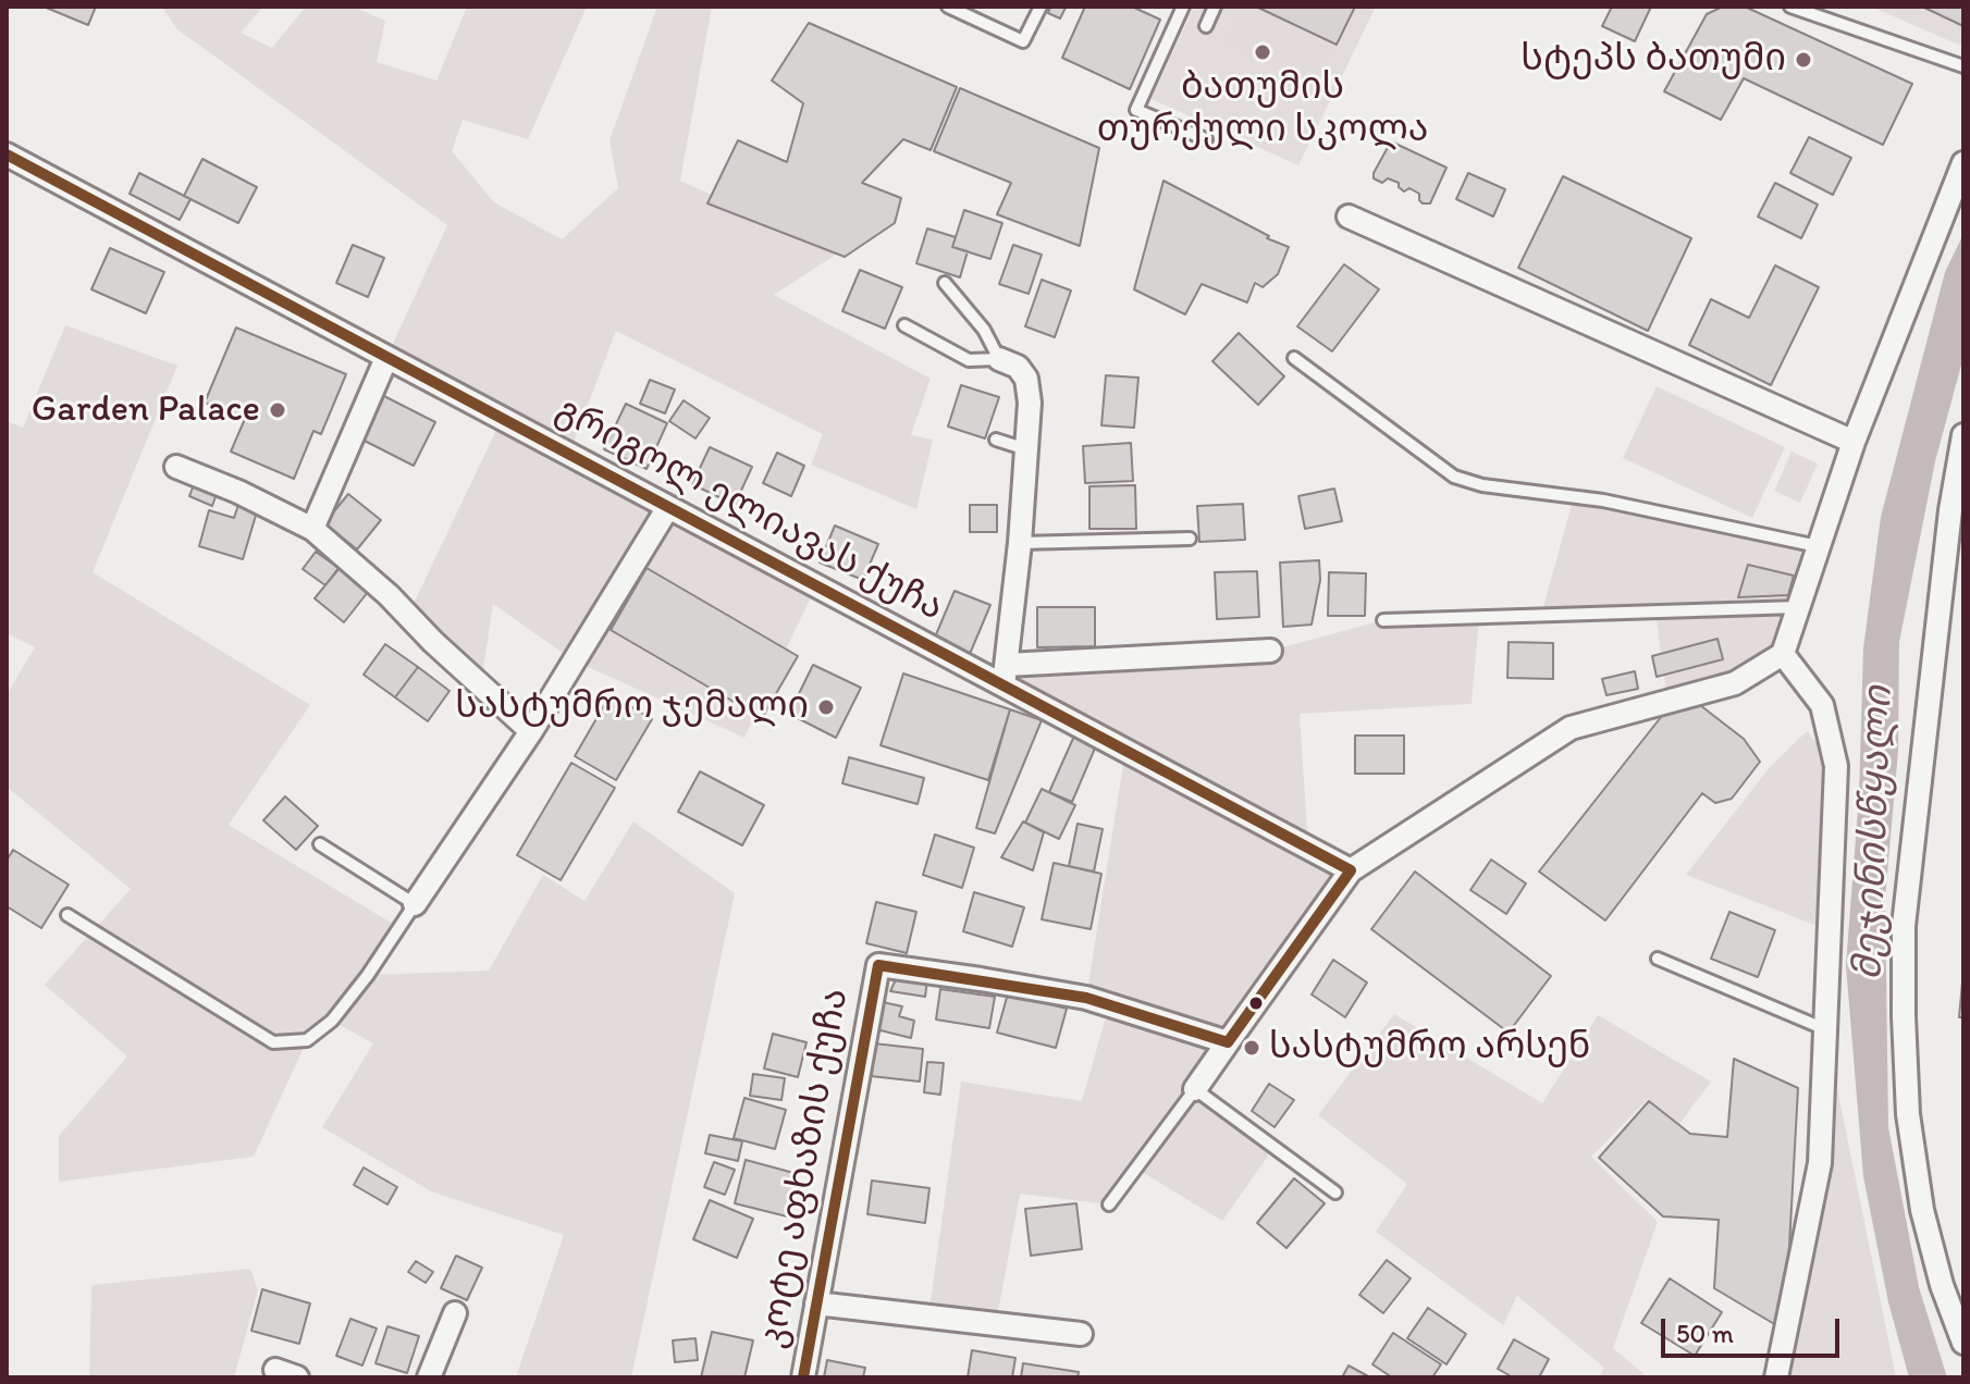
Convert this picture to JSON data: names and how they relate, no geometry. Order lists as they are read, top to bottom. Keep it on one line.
{"streets":{"street":["გრიგოლ ელიავას ქუჩა","კოტე აფხაზის ქუჩა"]},"water":["მეჯინისწყალი"],"places":["ბათუმის თურქული სკოლა","სტეპს ბათუმი","Garden Palace","სასტუმრო ჯემალი","სასტუმრო არსენ"],"scale_bar":"50 m"}
